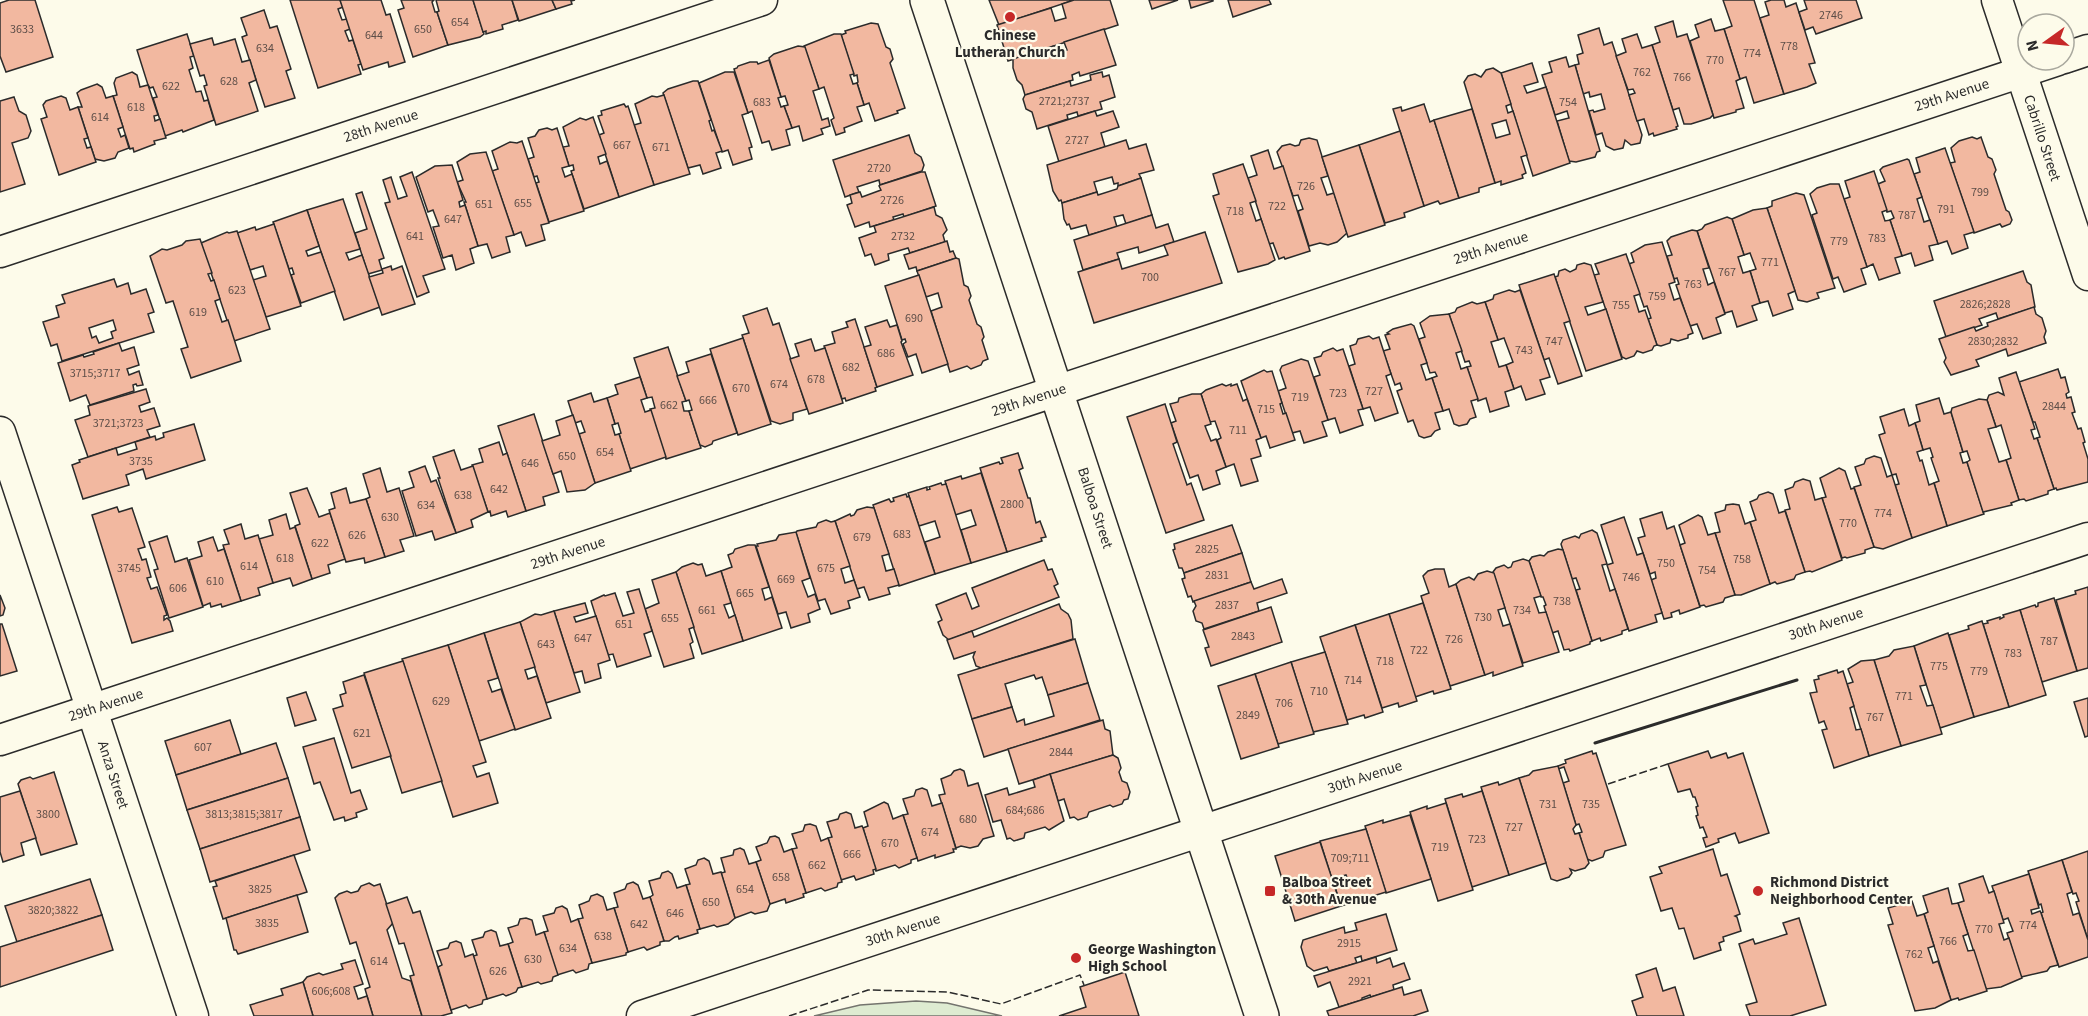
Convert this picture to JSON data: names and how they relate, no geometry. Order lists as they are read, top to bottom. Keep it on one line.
{"streets":{"street":["29th Avenue","28th Avenue","Cabrillo Street","Balboa Street","30th Avenue","Anza Street"]},"crossings":[["29th Avenue","Cabrillo Street"],["29th Avenue","Balboa Street"],["29th Avenue","Anza Street"],["Balboa Street","30th Avenue"]],"places":{"other":["Chinese Lutheran Church","Richmond District Neighborhood Center","George Washington High School"],"transit":["Balboa Street & 30th Avenue"]},"house_numbers":["2746","654","3633","650","644","778","634","774","770","762","766","628","622","2721;2737","683","754","618","614","2727","667","671","2720","726","799","2726","655","651","722","791","718","787","647","641","2732","783","779","771","767","700","763","623","759","2826;2828","755","619","690","747","2830;2832","743","686","682","3715;3717","678","674","670","727","723","719","666","662","2844","715","3721;3723","711","654","650","3735","646","642","638","2800","634","774","630","770","683","626","679","622","2825","618","758","750","614","3745","675","754","2831","746","669","610","606","665","738","2837","661","734","730","655","651","2843","647","726","787","643","722","783","718","775","779","714","710","771","629","706","2849","767","621","607","2844","731","735","684;686","3800","3813;3815;3817","680","727","674","723","670","719","666","709;711","662","658","3825","654","650","3820;3822","646","3835","642","774","770","638","766","2915","634","762","630","614","626","2921","606;608"],"north":"left"}
